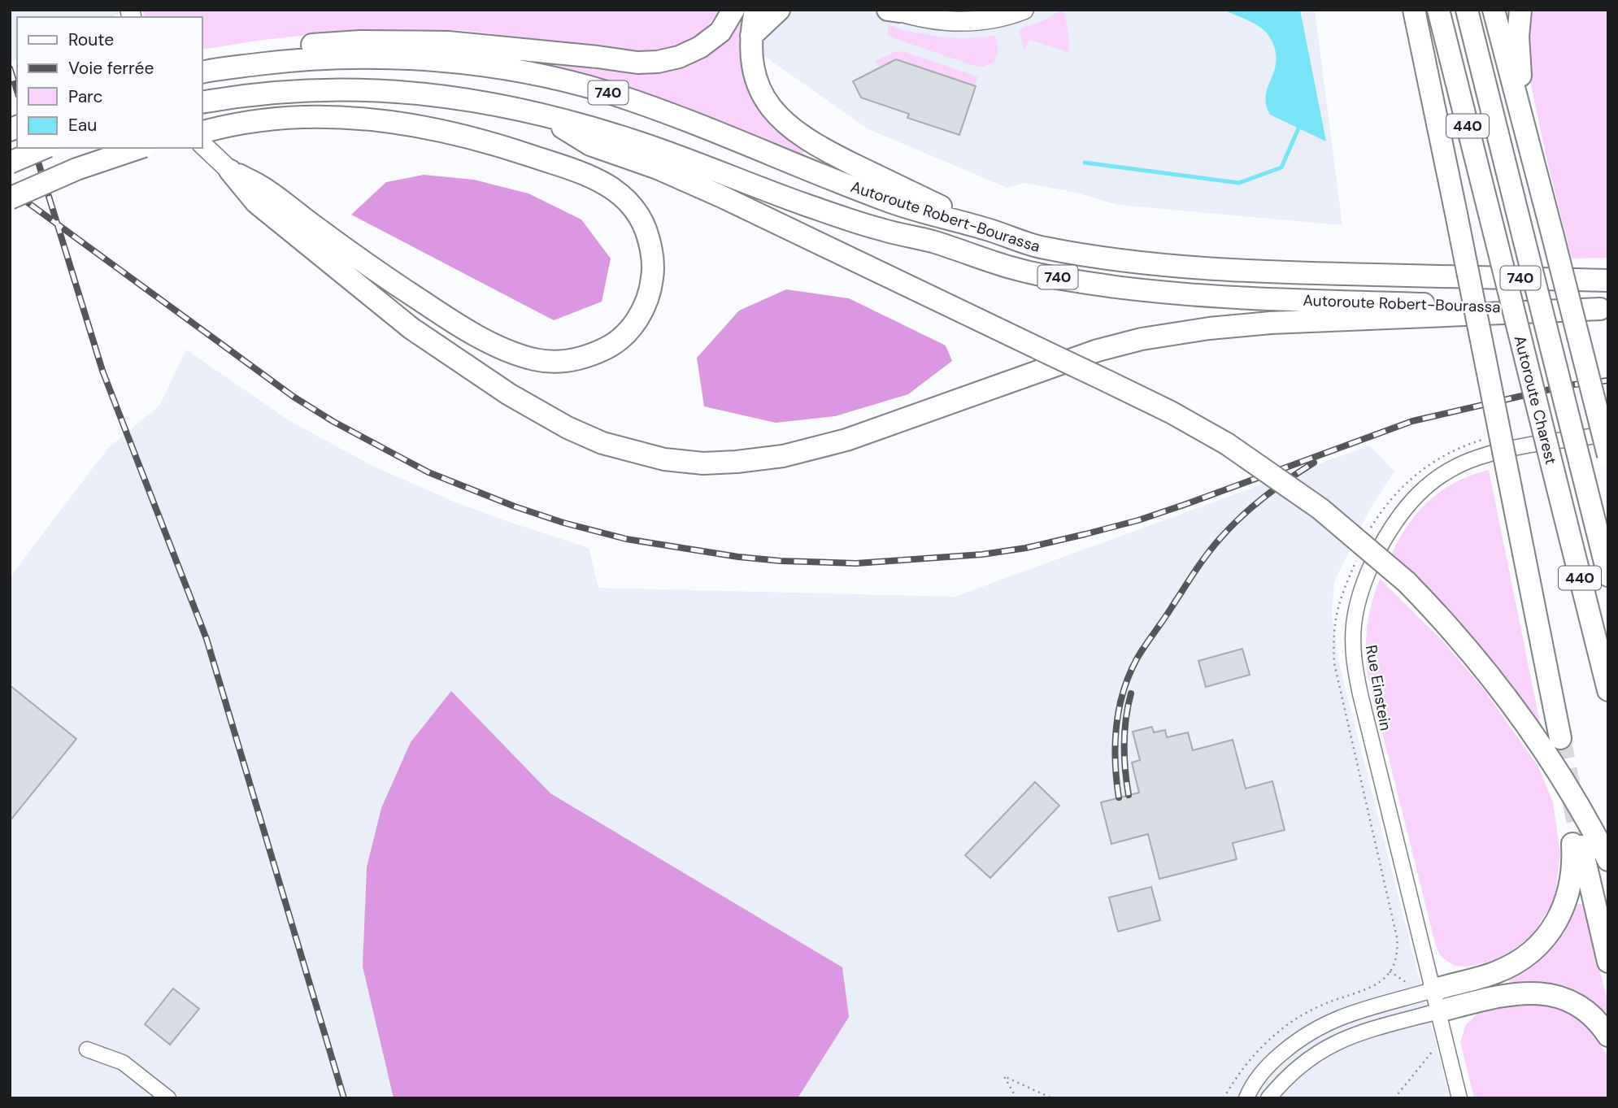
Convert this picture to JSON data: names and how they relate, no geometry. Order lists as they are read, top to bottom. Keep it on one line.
{"streets":{"highway":["740","440","Autoroute Robert-Bourassa","Autoroute Charest"],"street":["Rue Einstein"]},"legend":["Route","Voie ferrée","Parc","Eau"]}
